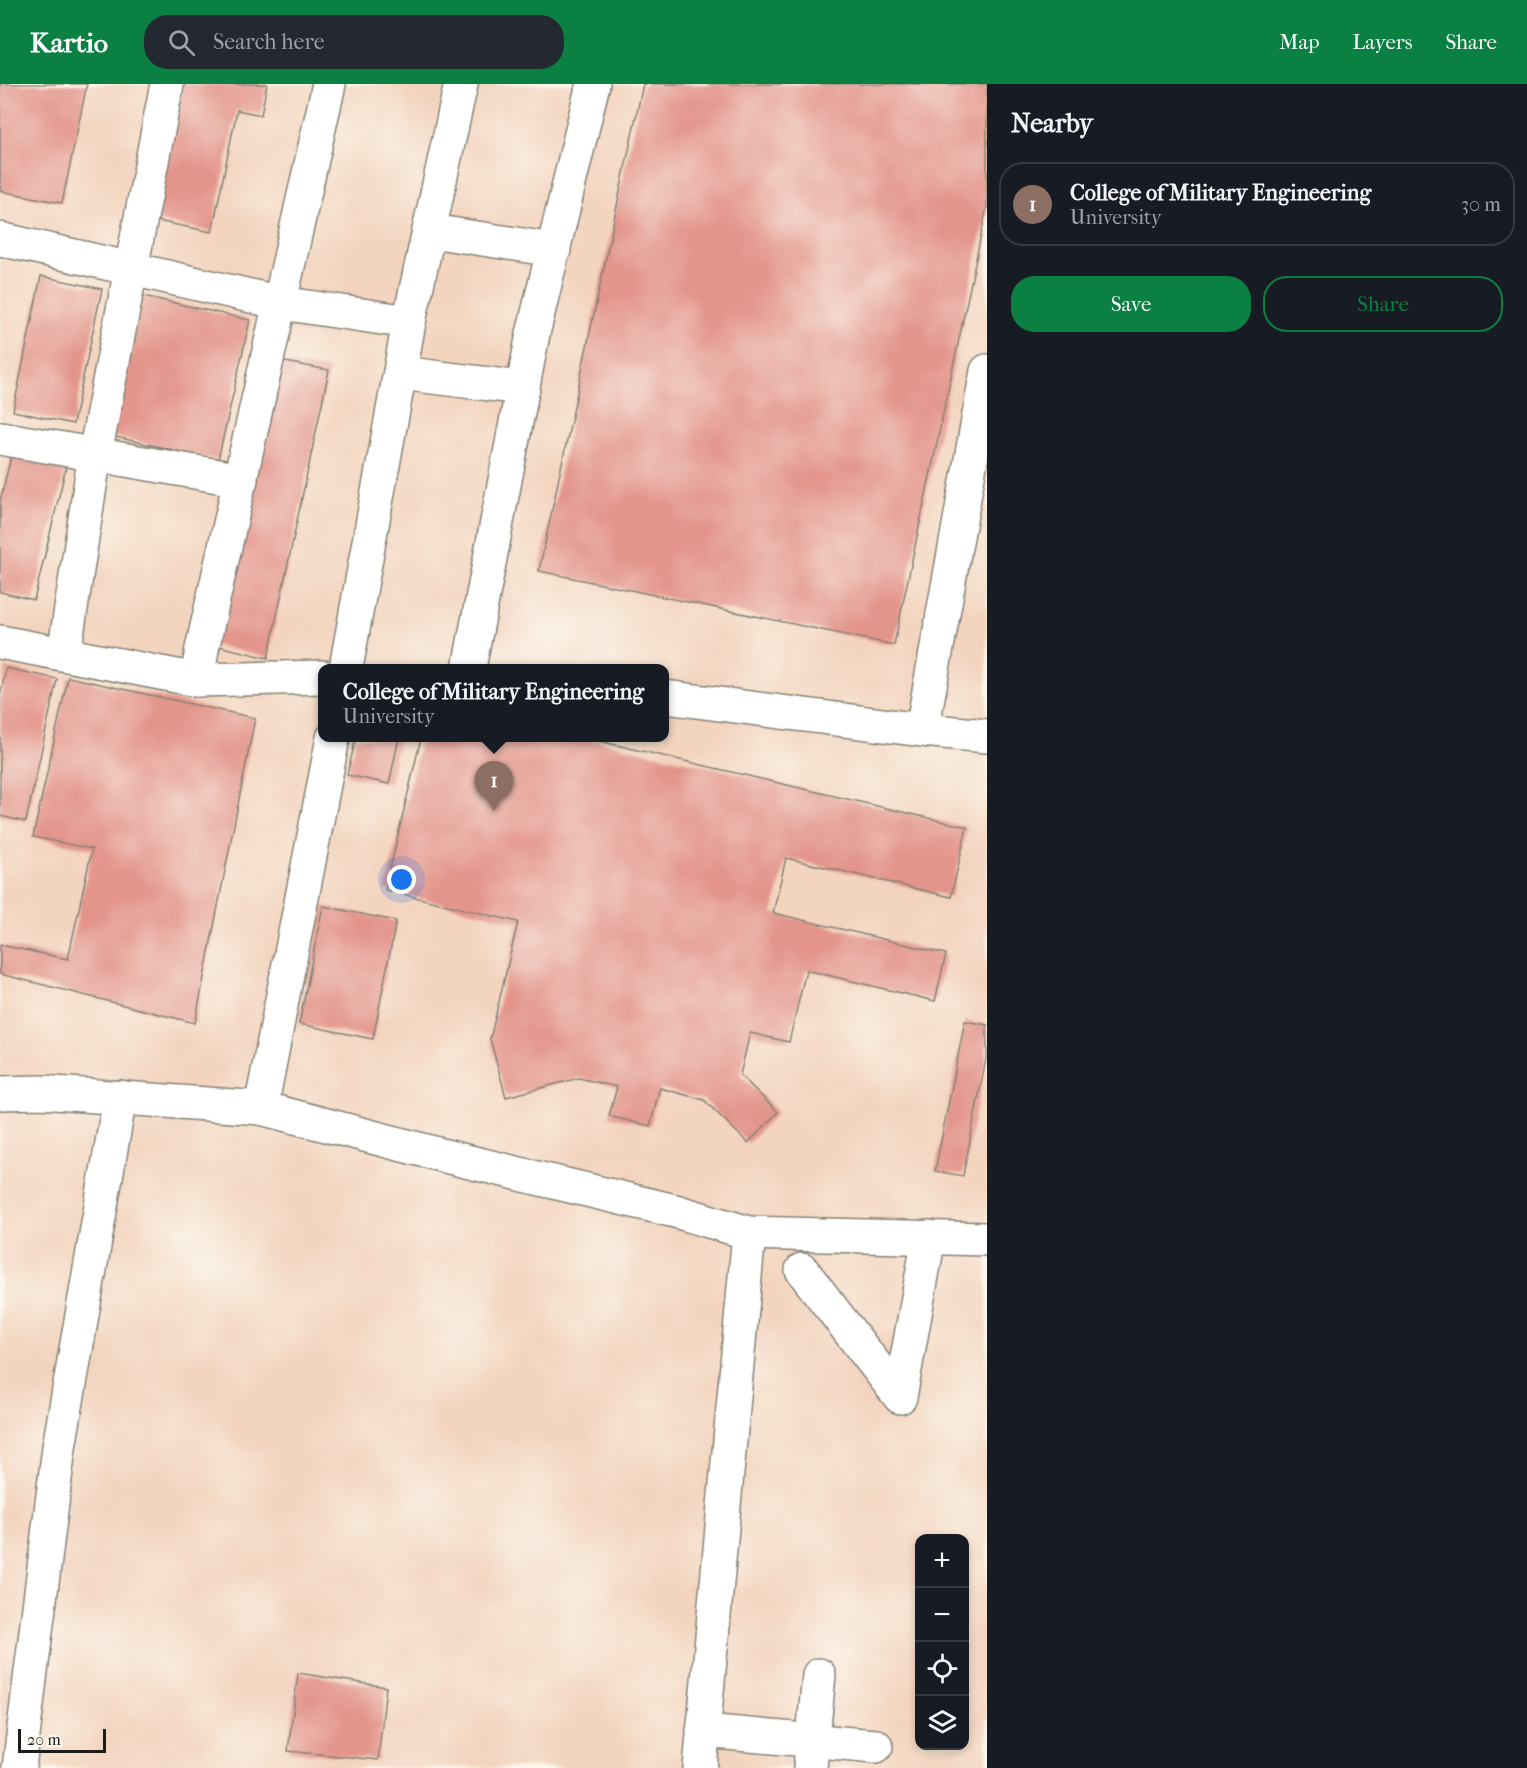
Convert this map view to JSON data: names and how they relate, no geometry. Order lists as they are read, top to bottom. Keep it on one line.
{"scale_bar":"20 m","page":{"header":"Kartio","search":"Search here","nav":["Map","Layers","Share"],"heading":"Nearby","list":[{"mark":"1","name":"College of Military Engineering","note":"University","value":"30 m"}],"buttons":["Save","Share"],"popup":["College of Military Engineering","University"],"pins":"1","map_buttons":["+","−"],"scale":"20 m"}}
